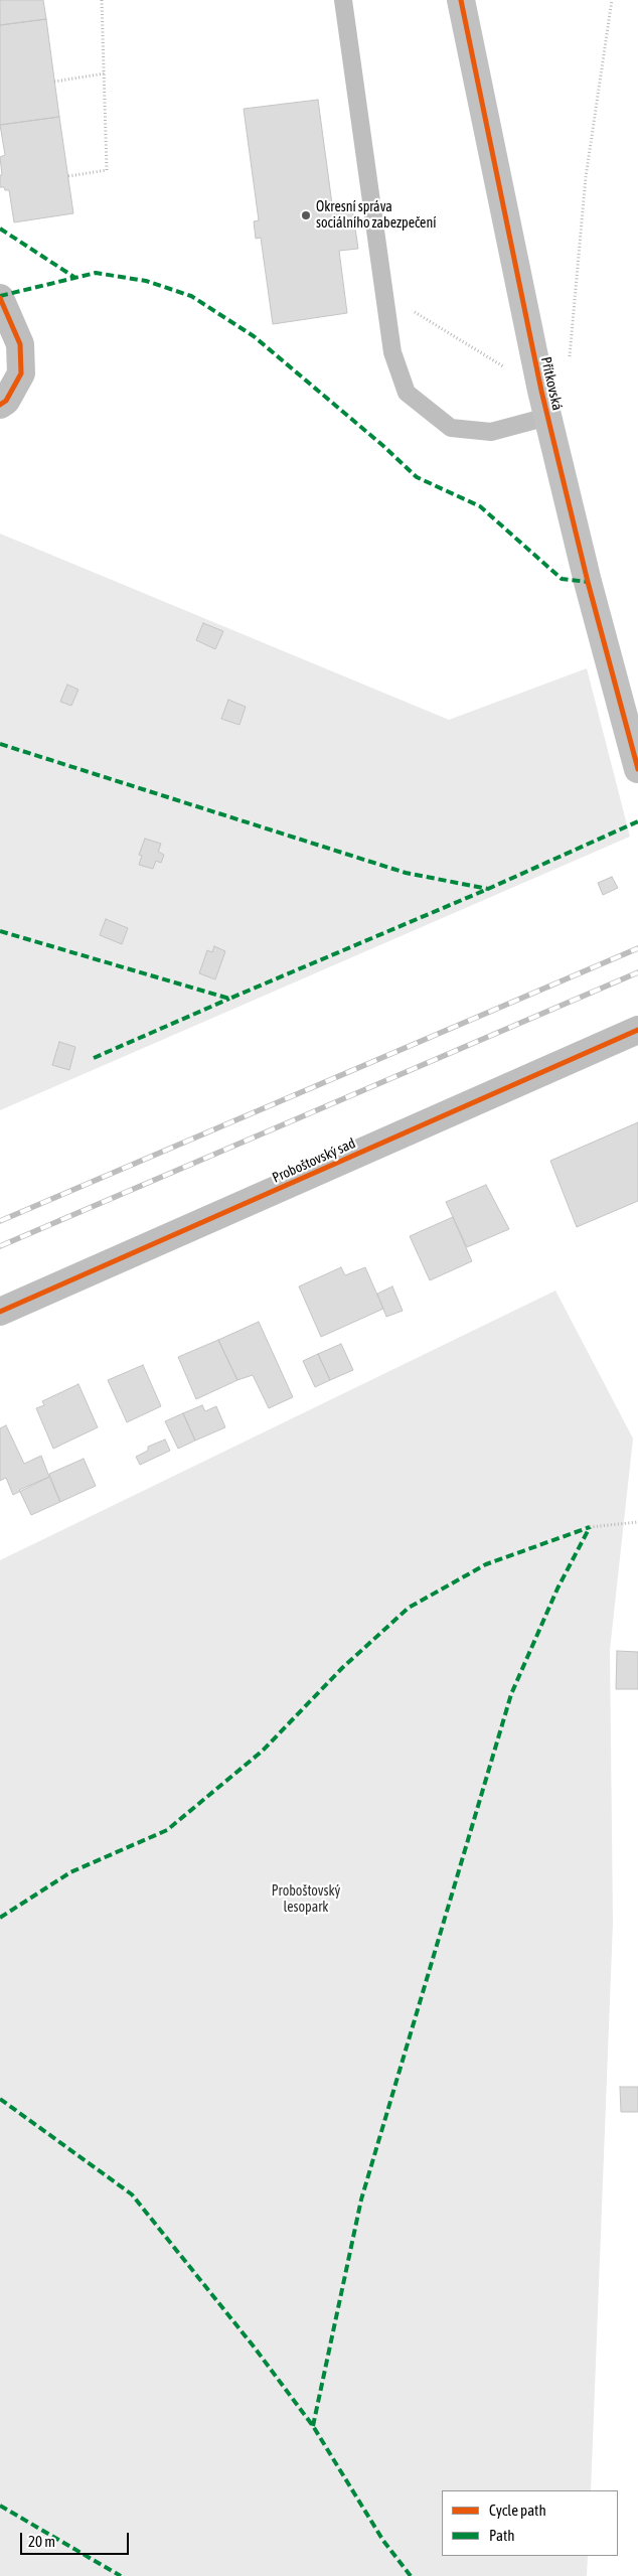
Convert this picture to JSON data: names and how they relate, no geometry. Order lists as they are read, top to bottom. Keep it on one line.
{"streets":{"street":["Přítkovská","Proboštovský sad"]},"parks":["Proboštovský lesopark"],"places":["Okresní správa sociálního zabezpečení"],"legend":["Cycle path","Path"],"scale_bar":"20 m"}
